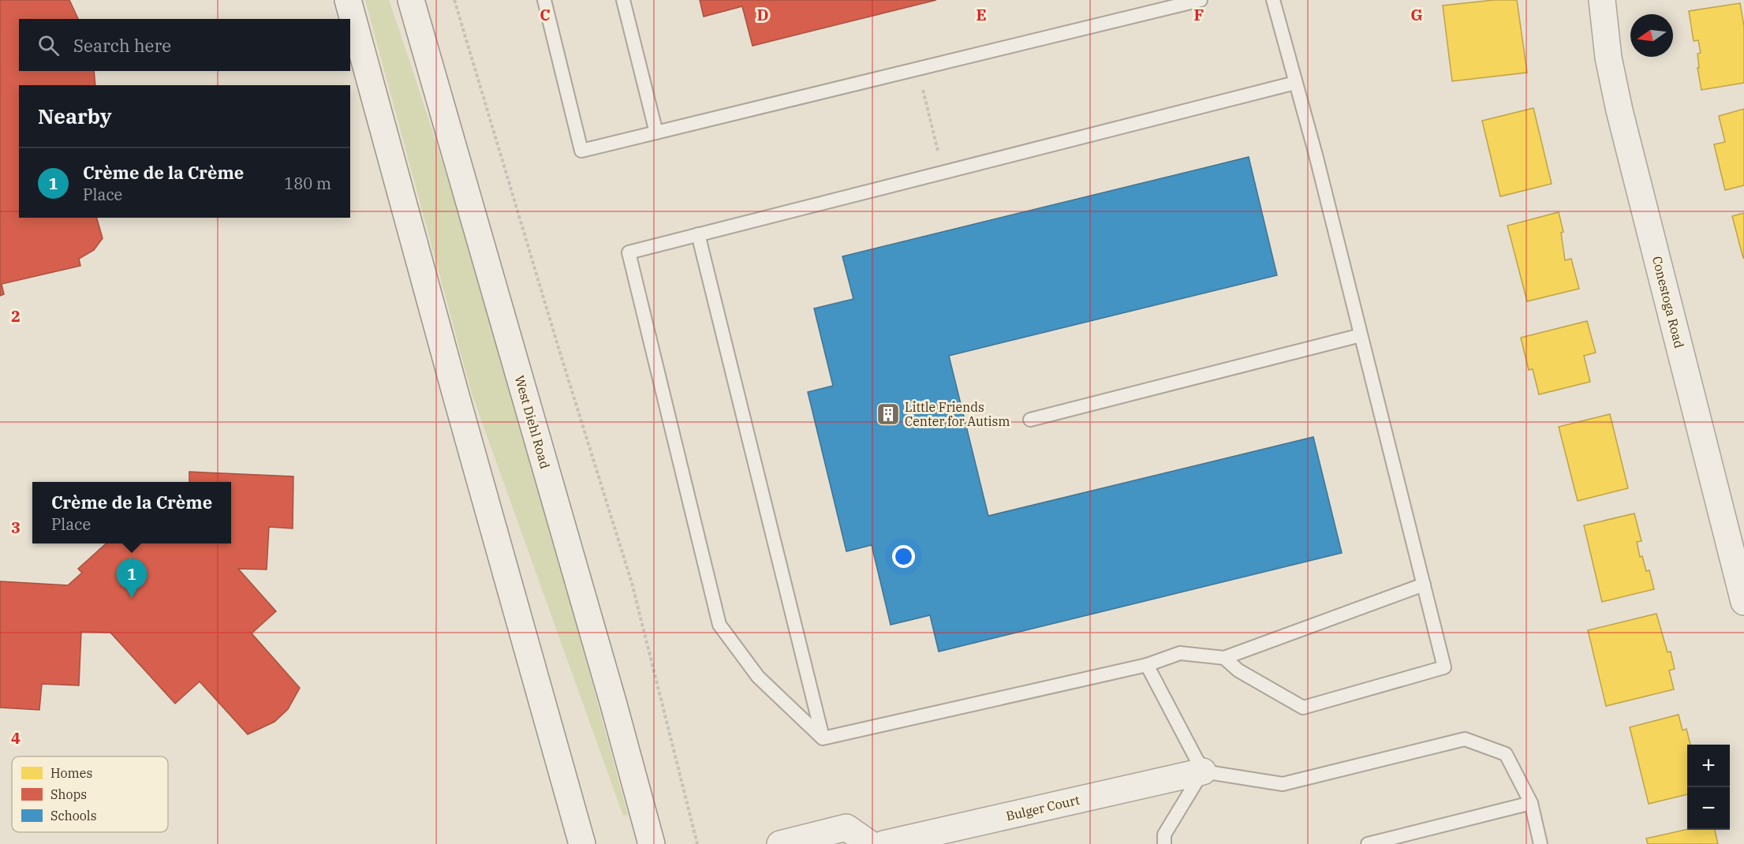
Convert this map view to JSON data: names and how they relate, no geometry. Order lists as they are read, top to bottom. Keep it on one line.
{"streets":{"street":["Conestoga Road","West Diehl Road","Bulger Court"]},"places":{"building":["Little Friends Center for Autism"]},"legend":["Homes","Shops","Schools"],"north":"left","page":{"search":"Search here","heading":"Nearby","list":[{"mark":"1","name":"Crème de la Crème","note":"Place","value":"180 m"}],"popup":["Crème de la Crème","Place"],"pins":"1","map_buttons":["+","−"]},"grid":{"columns":["C","D","E","F","G"],"rows":["2","3","4"]}}
